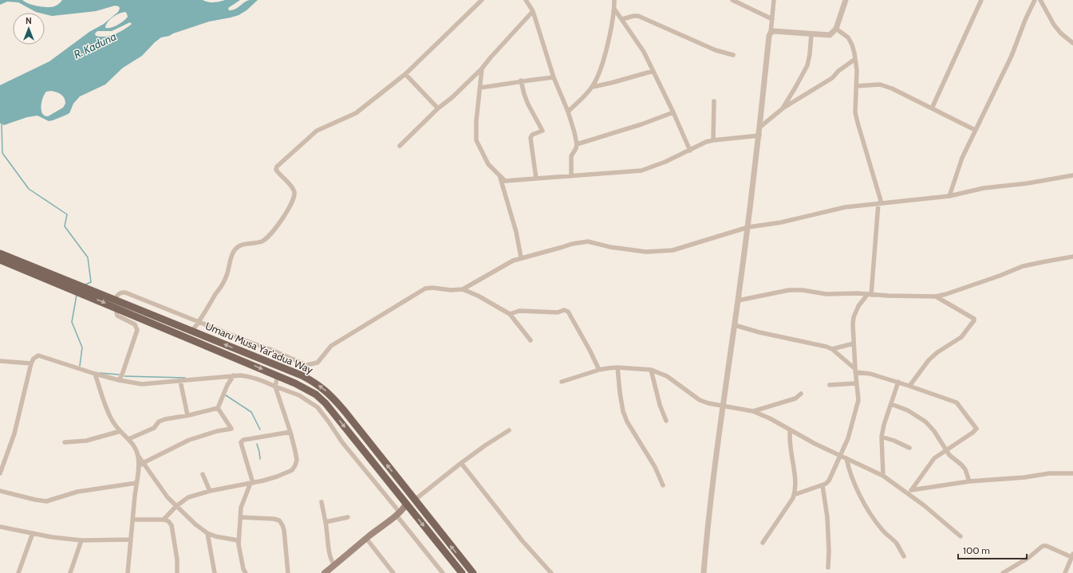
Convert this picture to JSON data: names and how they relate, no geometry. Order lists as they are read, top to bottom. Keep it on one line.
{"streets":{"main road":["Umaru Musa Yar'adua Way"]},"water":["R. Kaduna"],"scale_bar":"100 m","north":"top"}
